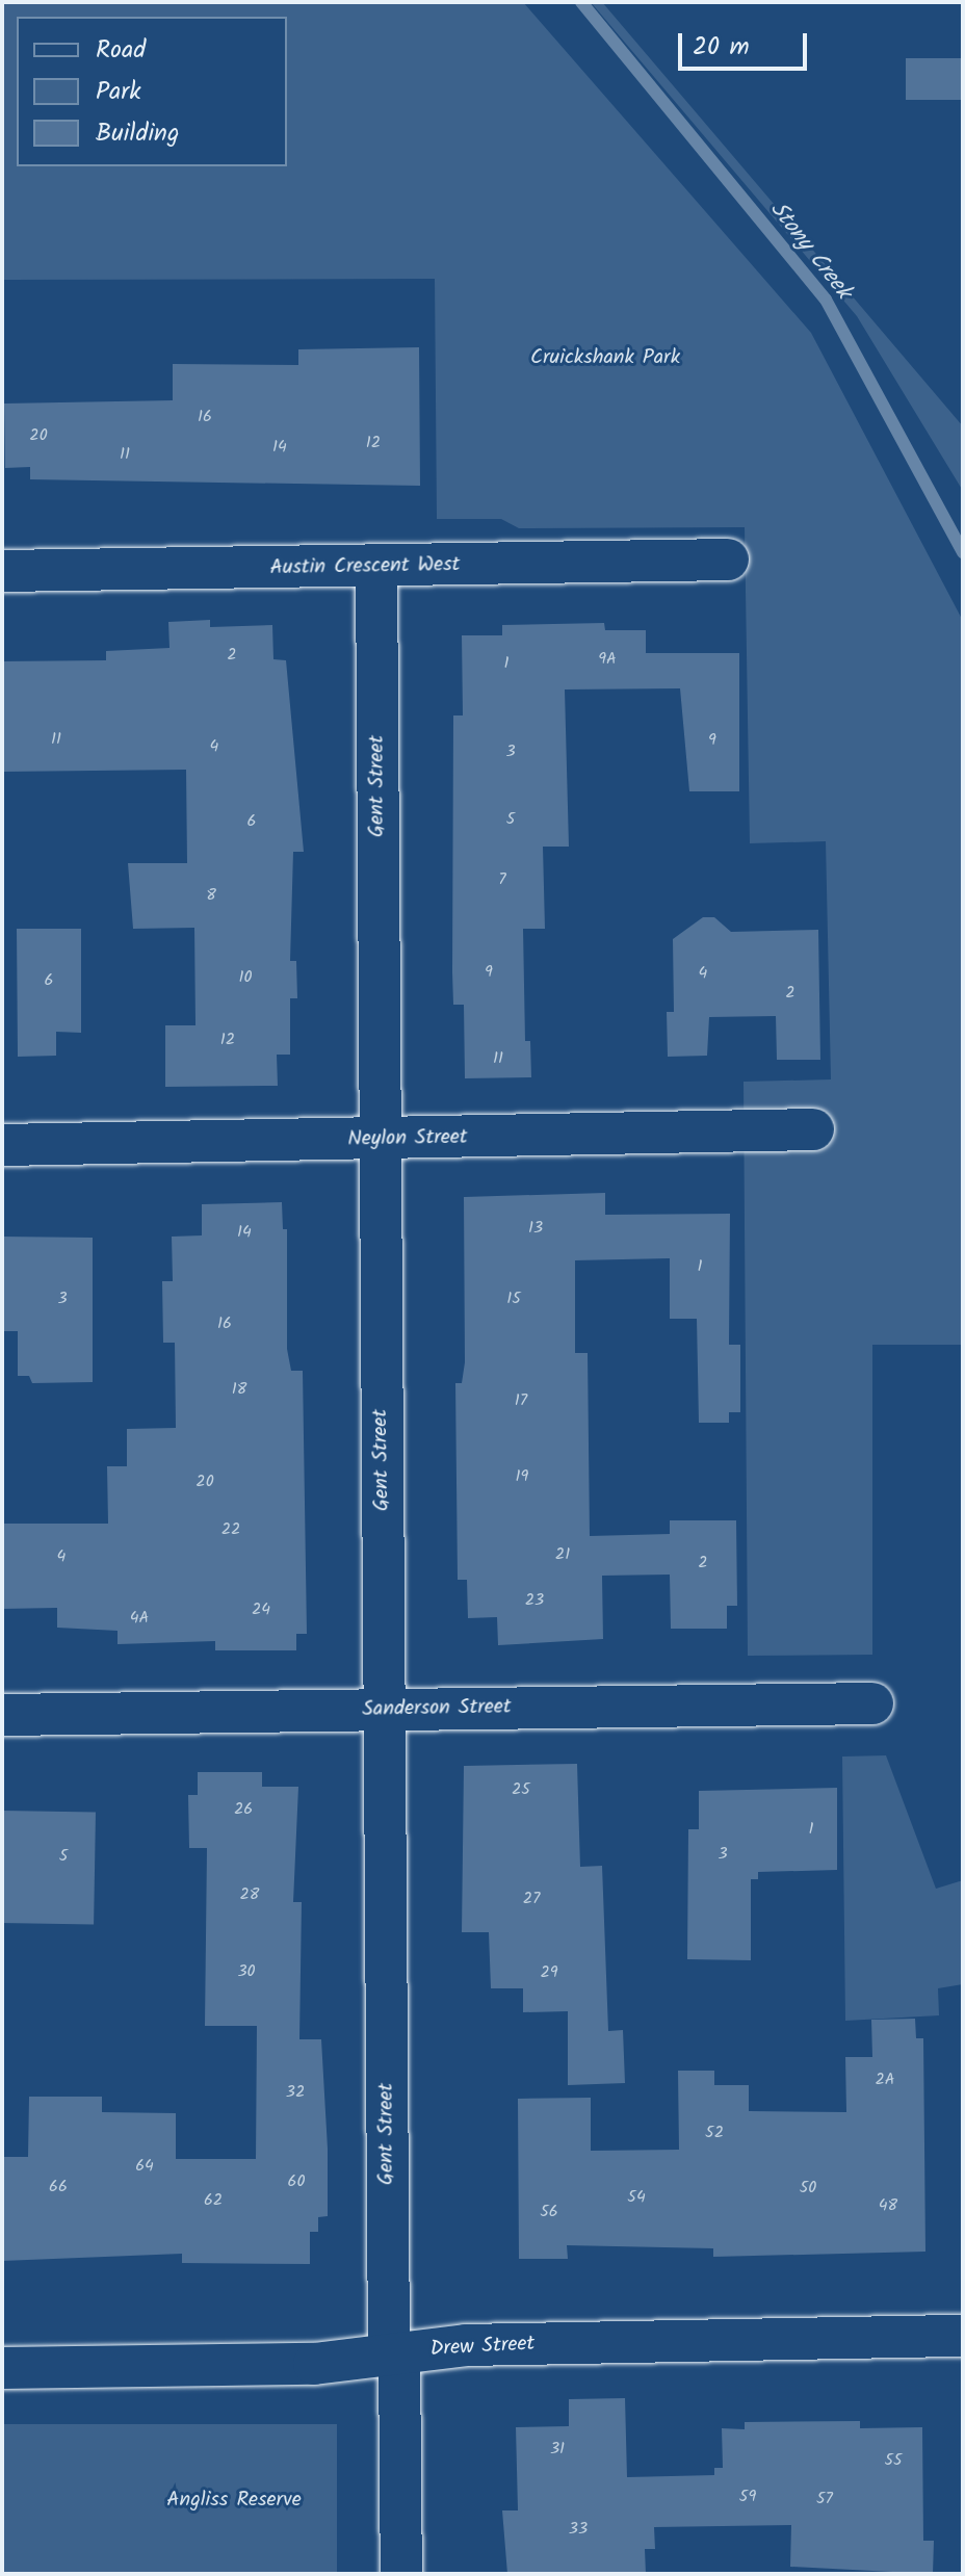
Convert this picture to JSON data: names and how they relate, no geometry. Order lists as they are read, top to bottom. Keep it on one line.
{"streets":{"street":["Austin Crescent West","Gent Street","Neylon Street","Sanderson Street","Drew Street"]},"crossings":[["Austin Crescent West","Gent Street"],["Gent Street","Neylon Street"],["Gent Street","Sanderson Street"],["Gent Street","Drew Street"]],"water":["Stony Creek"],"parks":["Cruickshank Park","Angliss Reserve"],"house_numbers":["16","20","12","14","11","2","9A","1","11","9","4","3","5","6","7","8","9","4","10","6","2","12","11","13","14","1","3","15","16","18","17","19","20","22","21","4","2","23","24","4A","25","26","1","3","5","28","27","30","29","2A","32","52","64","60","66","50","54","62","48","56","31","55","59","57","33"],"legend":["Road","Park","Building"],"scale_bar":"20 m"}
